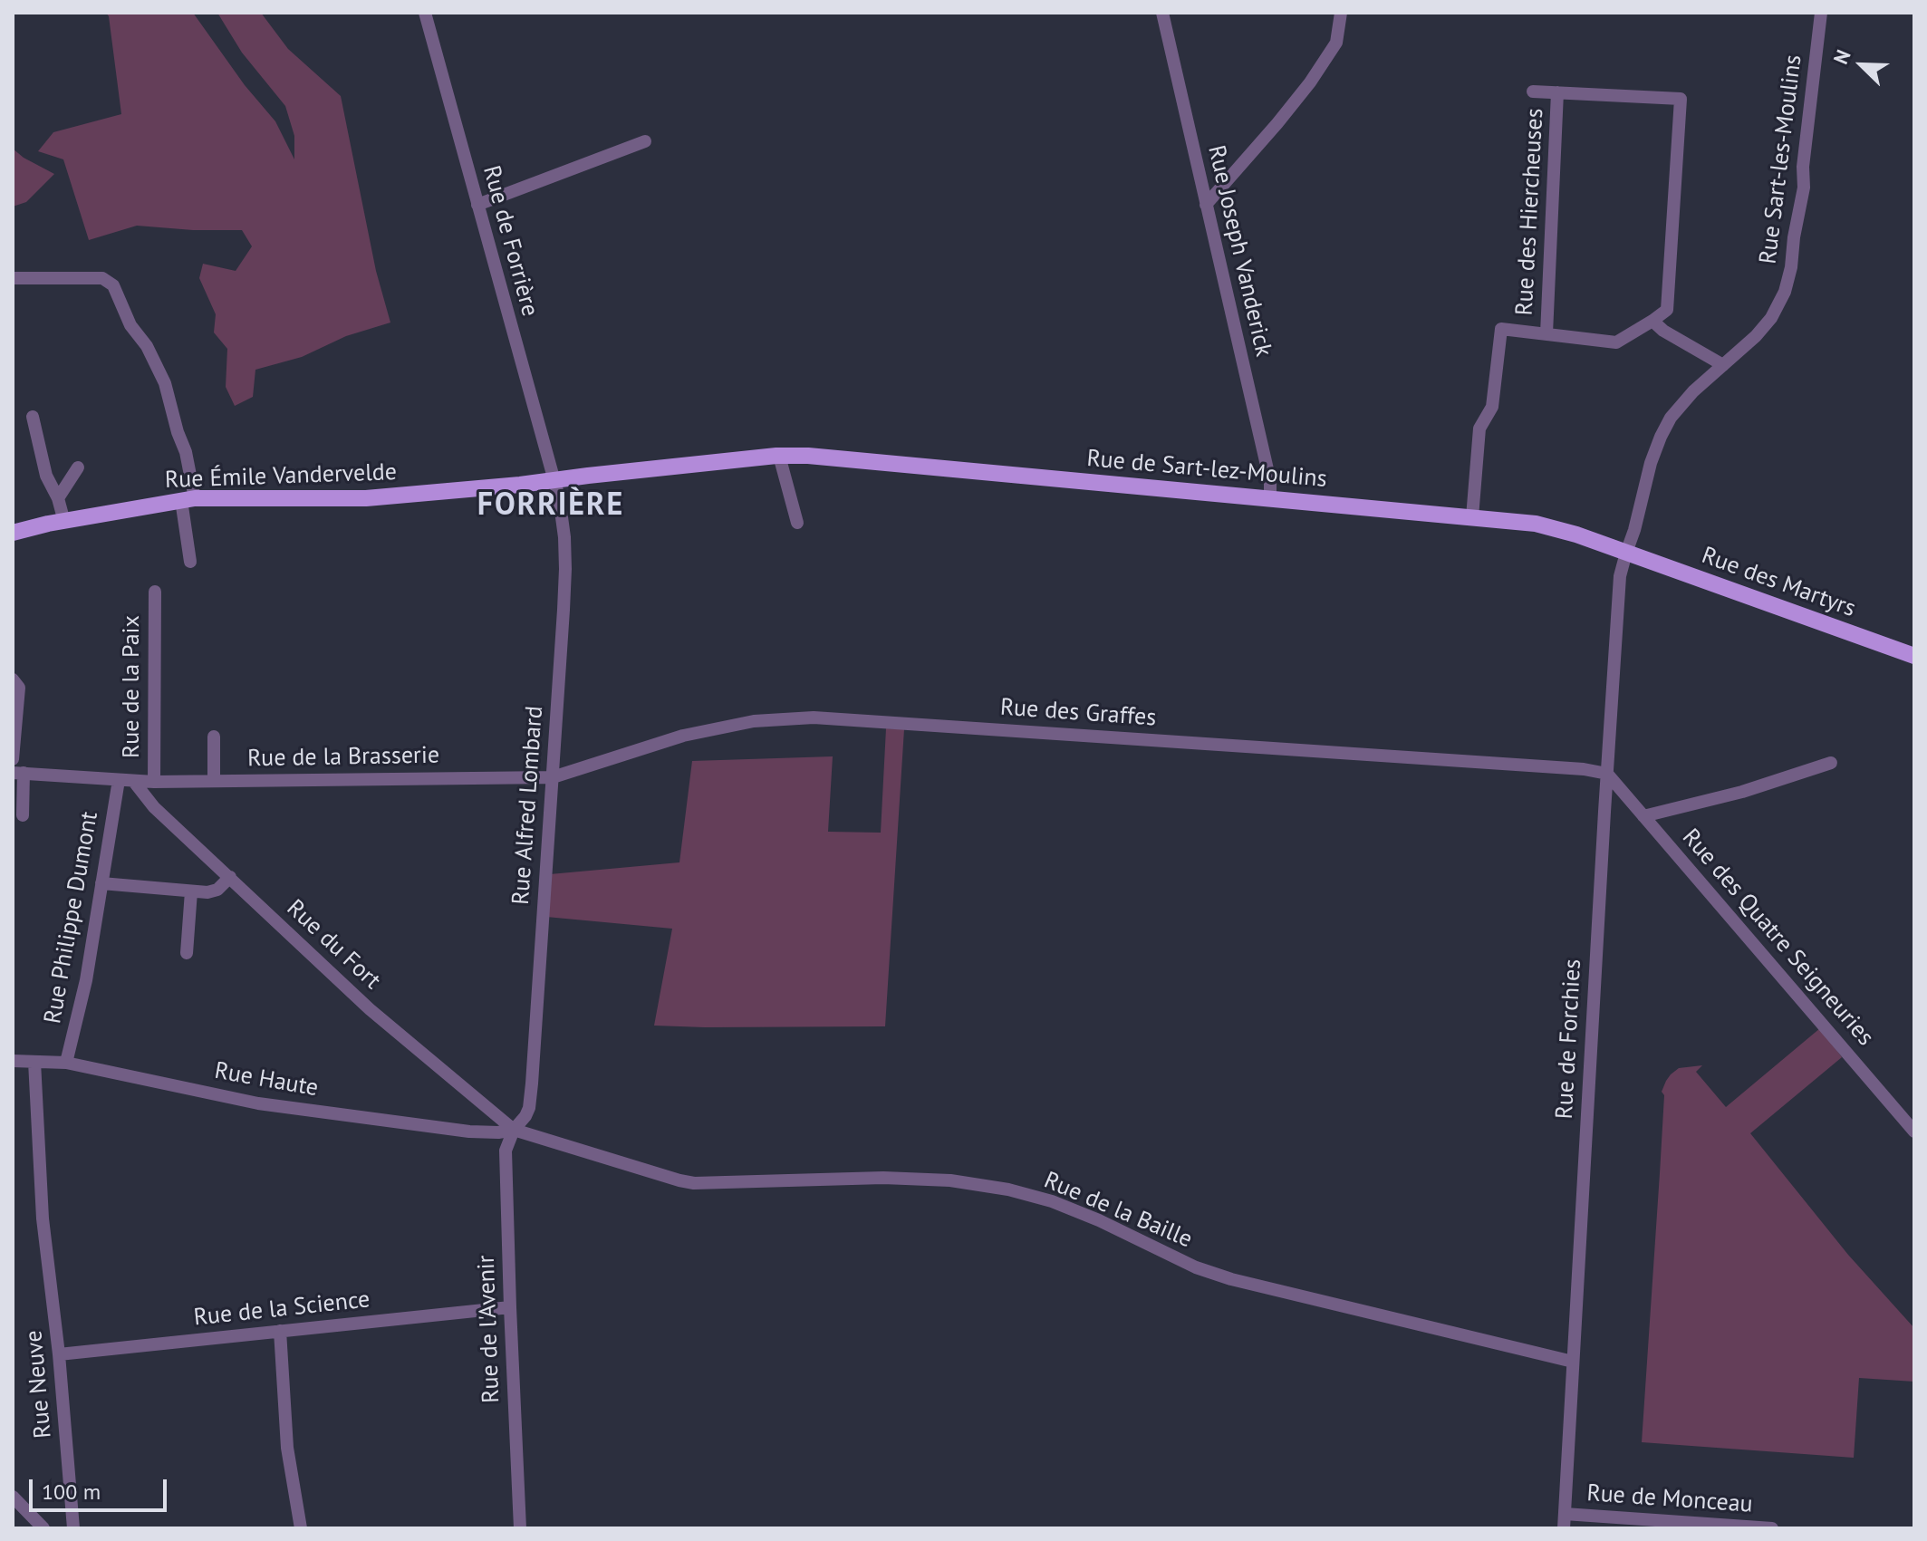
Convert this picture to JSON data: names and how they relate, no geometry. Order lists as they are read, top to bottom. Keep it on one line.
{"streets":{"main road":["Rue de Sart-lez-Moulins","Rue Émile Vandervelde","Rue des Martyrs"],"street":["Rue Sart-les-Moulins","Rue des Hiercheuses","Rue de Forrière","Rue Joseph Vanderick","Rue de la Paix","Rue des Graffes","Rue de la Brasserie","Rue Alfred Lombard","Rue Philippe Dumont","Rue des Quatre Seigneuries","Rue du Fort","Rue de Forchies","Rue Haute","Rue de la Baille","Rue de la Science","Rue de l'Avenir","Rue Neuve","Rue de Monceau"]},"crossings":[["Rue Sart-les-Moulins","Rue de Sart-lez-Moulins"],["Rue Sart-les-Moulins","Rue des Martyrs"],["Rue Sart-les-Moulins","Rue de Forchies"],["Rue de Forrière","Rue de Sart-lez-Moulins"],["Rue de Forrière","Rue Émile Vandervelde"],["Rue de Forrière","Rue Alfred Lombard"],["Rue Joseph Vanderick","Rue de Sart-lez-Moulins"],["Rue de Sart-lez-Moulins","Rue Émile Vandervelde"],["Rue de Sart-lez-Moulins","Rue des Martyrs"],["Rue de Sart-lez-Moulins","Rue Alfred Lombard"],["Rue de Sart-lez-Moulins","Rue de Forchies"],["Rue Émile Vandervelde","Rue Alfred Lombard"],["Rue des Martyrs","Rue de Forchies"],["Rue de la Paix","Rue de la Brasserie"],["Rue des Graffes","Rue de la Brasserie"],["Rue des Graffes","Rue Alfred Lombard"],["Rue des Graffes","Rue des Quatre Seigneuries"],["Rue des Graffes","Rue de Forchies"],["Rue de la Brasserie","Rue Alfred Lombard"],["Rue de la Brasserie","Rue Philippe Dumont"],["Rue de la Brasserie","Rue du Fort"],["Rue Alfred Lombard","Rue du Fort"],["Rue Alfred Lombard","Rue Haute"],["Rue Alfred Lombard","Rue de la Baille"],["Rue Alfred Lombard","Rue de l'Avenir"],["Rue Philippe Dumont","Rue Haute"],["Rue des Quatre Seigneuries","Rue de Forchies"],["Rue du Fort","Rue Haute"],["Rue du Fort","Rue de la Baille"],["Rue du Fort","Rue de l'Avenir"],["Rue de Forchies","Rue de la Baille"],["Rue de Forchies","Rue de Monceau"],["Rue Haute","Rue de la Baille"],["Rue Haute","Rue de l'Avenir"],["Rue Haute","Rue Neuve"],["Rue de la Baille","Rue de l'Avenir"],["Rue de la Science","Rue de l'Avenir"],["Rue de la Science","Rue Neuve"]],"districts":["FORRIÈRE"],"scale_bar":"100 m","north":"top left"}
